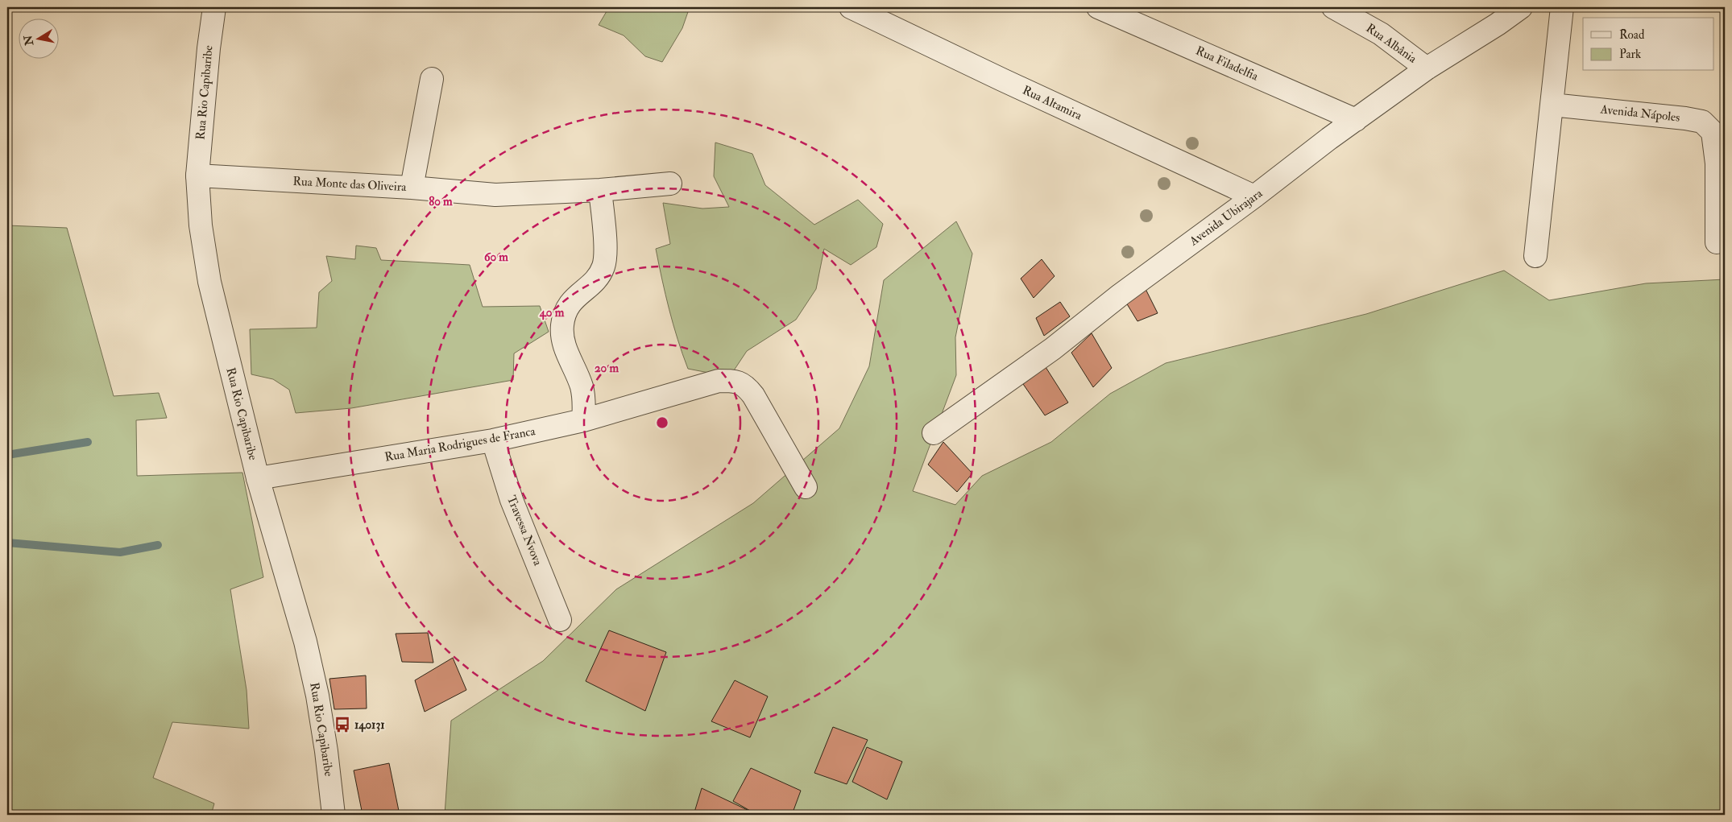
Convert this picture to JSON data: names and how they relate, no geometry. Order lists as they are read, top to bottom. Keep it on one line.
{"streets":{"street":["Rua Albânia","Rua Filadelfia","Rua Rio Capibaribe","Rua Altamira","Avenida Nápoles","Rua Monte das Oliveira","Avenida Ubirajara","Rua Maria Rodrigues de Franca","Travessa Nvova"]},"crossings":[["Rua Albânia","Avenida Ubirajara"],["Rua Filadelfia","Avenida Ubirajara"],["Rua Rio Capibaribe","Rua Monte das Oliveira"],["Rua Rio Capibaribe","Rua Maria Rodrigues de Franca"],["Rua Altamira","Avenida Ubirajara"],["Rua Maria Rodrigues de Franca","Travessa Nvova"]],"places":{"bus stop":["140131"]},"legend":["Road","Park"],"north":"left","rings":["80 m","60 m","40 m","20 m"]}
